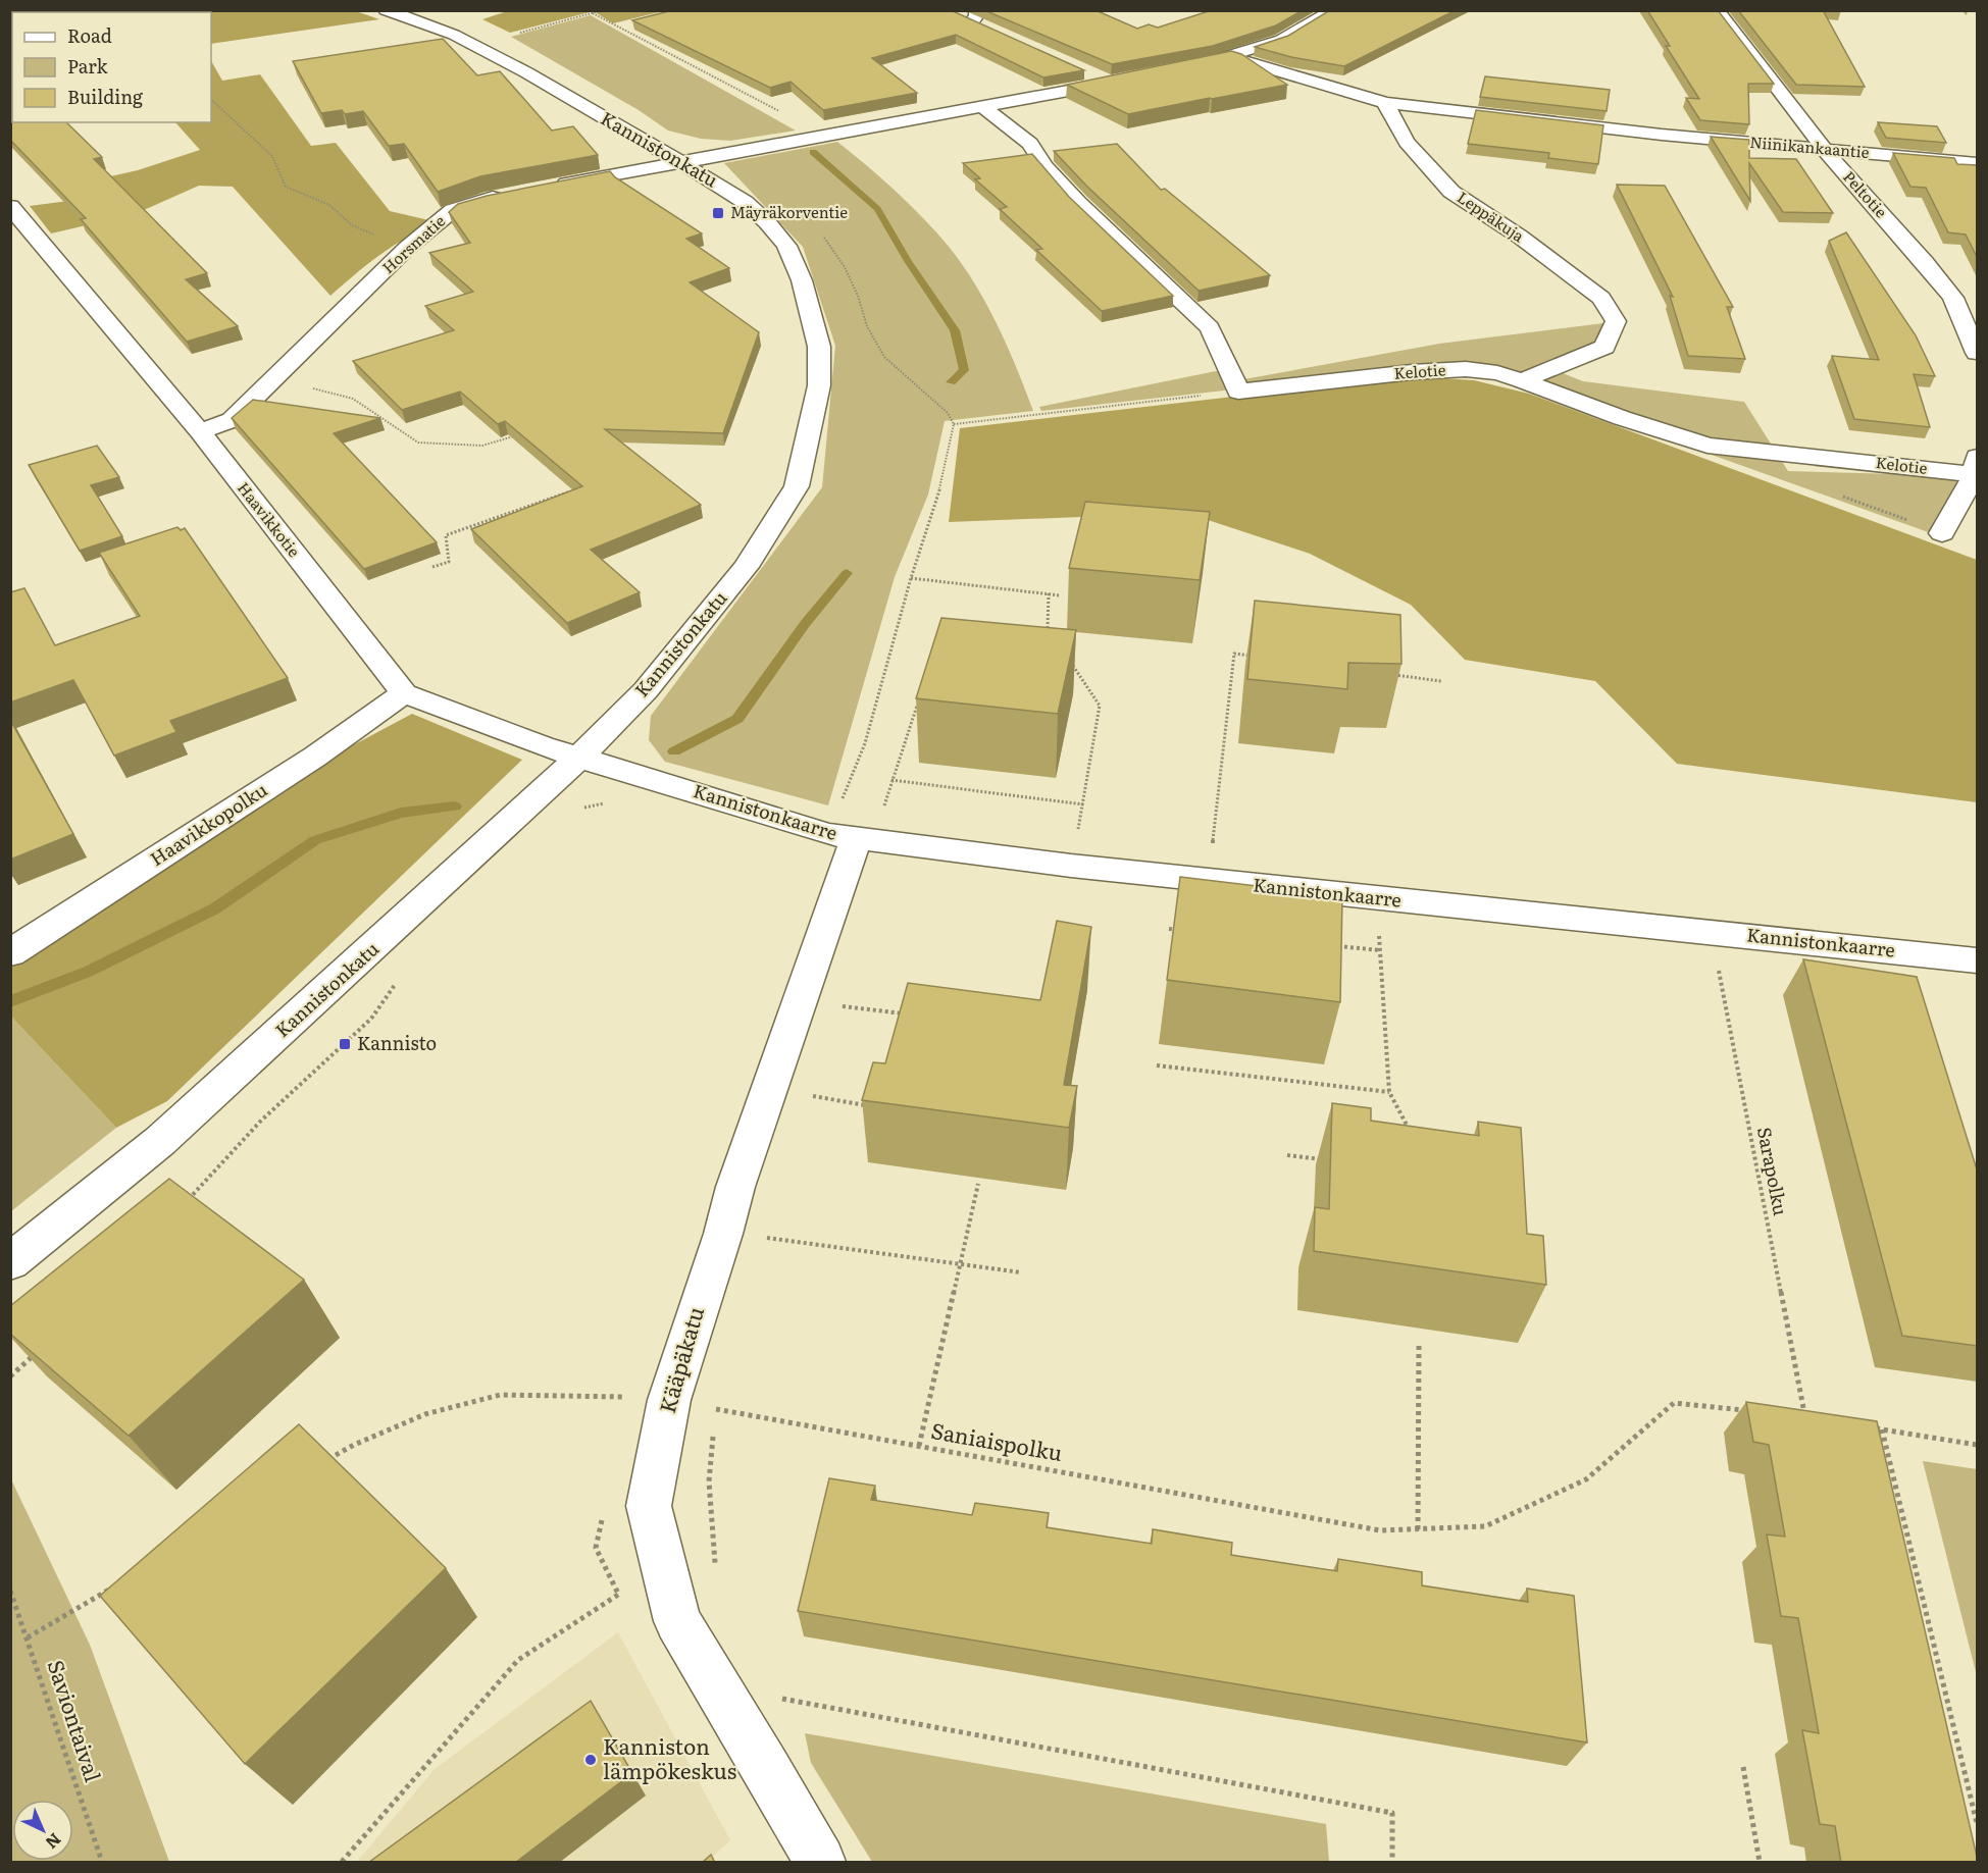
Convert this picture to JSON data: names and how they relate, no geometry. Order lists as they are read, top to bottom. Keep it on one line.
{"streets":{"street":["Niinikankaantie","Kannistonkatu","Peltotie","Leppäkuja","Horsmatie","Kelotie","Haavikkotie","Kannistonkaarre","Haavikkopolku","Kääpäkatu"],"path":["Sarapolku","Saniaispolku","Saviontaival"]},"crossings":[["Niinikankaantie","Peltotie"],["Niinikankaantie","Leppäkuja"],["Kannistonkatu","Kannistonkaarre"],["Leppäkuja","Kelotie"],["Horsmatie","Haavikkotie"],["Haavikkotie","Haavikkopolku"],["Kannistonkaarre","Sarapolku"],["Kannistonkaarre","Kääpäkatu"],["Kääpäkatu","Saniaispolku"]],"places":{"transit":["Mäyräkorventie","Kannisto"],"other":["Kanniston lämpökeskus"]},"legend":["Road","Park","Building"],"north":"bottom right"}
